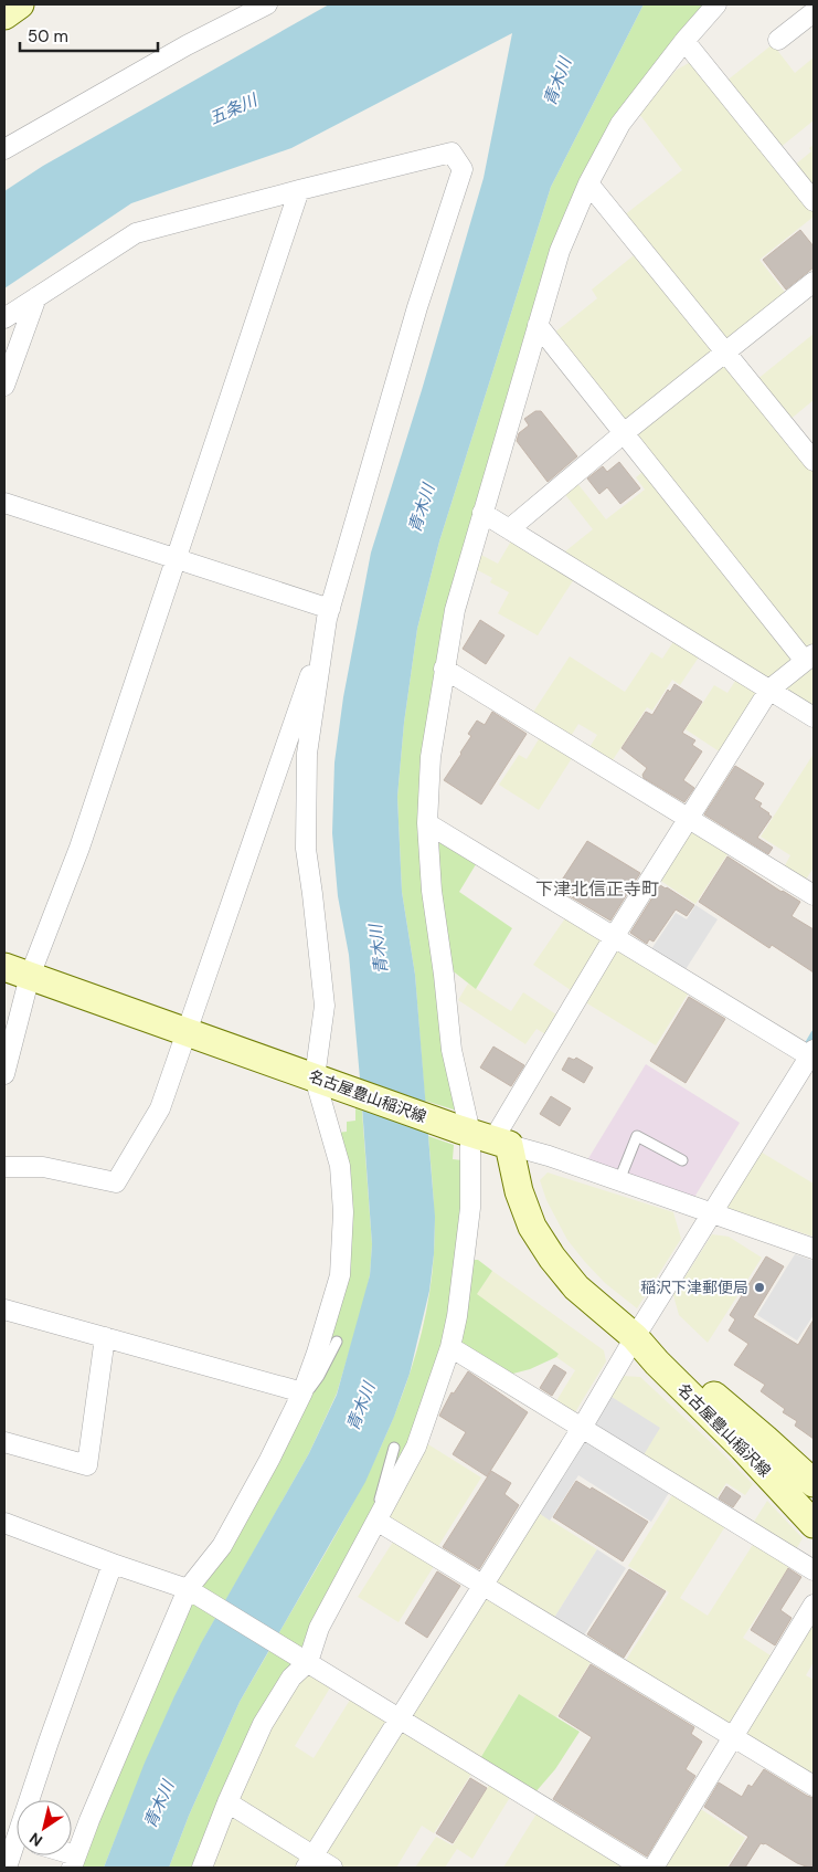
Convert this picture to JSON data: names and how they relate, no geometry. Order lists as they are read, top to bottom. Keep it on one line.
{"streets":{"main road":["名古屋豊山稲沢線"]},"districts":["下津北信正寺町"],"water":["青木川","五条川"],"places":["稲沢下津郵便局"],"scale_bar":"50 m","north":"bottom left"}
